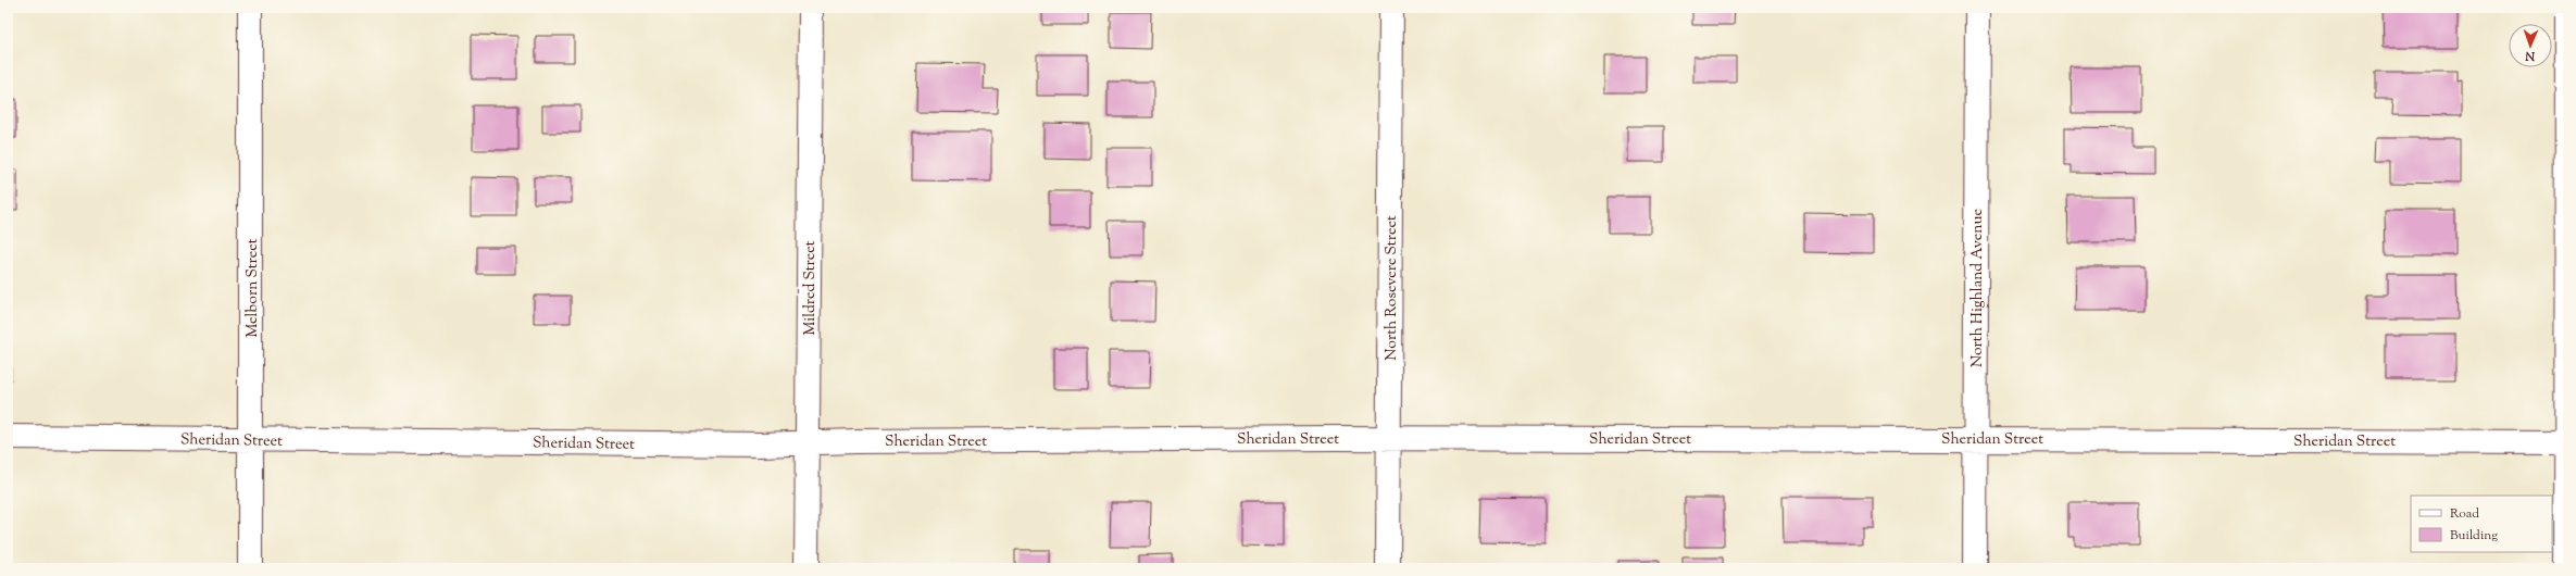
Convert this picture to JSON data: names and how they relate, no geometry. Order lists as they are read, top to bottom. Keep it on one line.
{"streets":{"street":["Melborn Street","Mildred Street","North Rosevere Street","North Highland Avenue","Sheridan Street"]},"crossings":[["Melborn Street","Sheridan Street"],["Mildred Street","Sheridan Street"],["North Rosevere Street","Sheridan Street"],["North Highland Avenue","Sheridan Street"]],"legend":["Road","Building"],"north":"bottom"}
